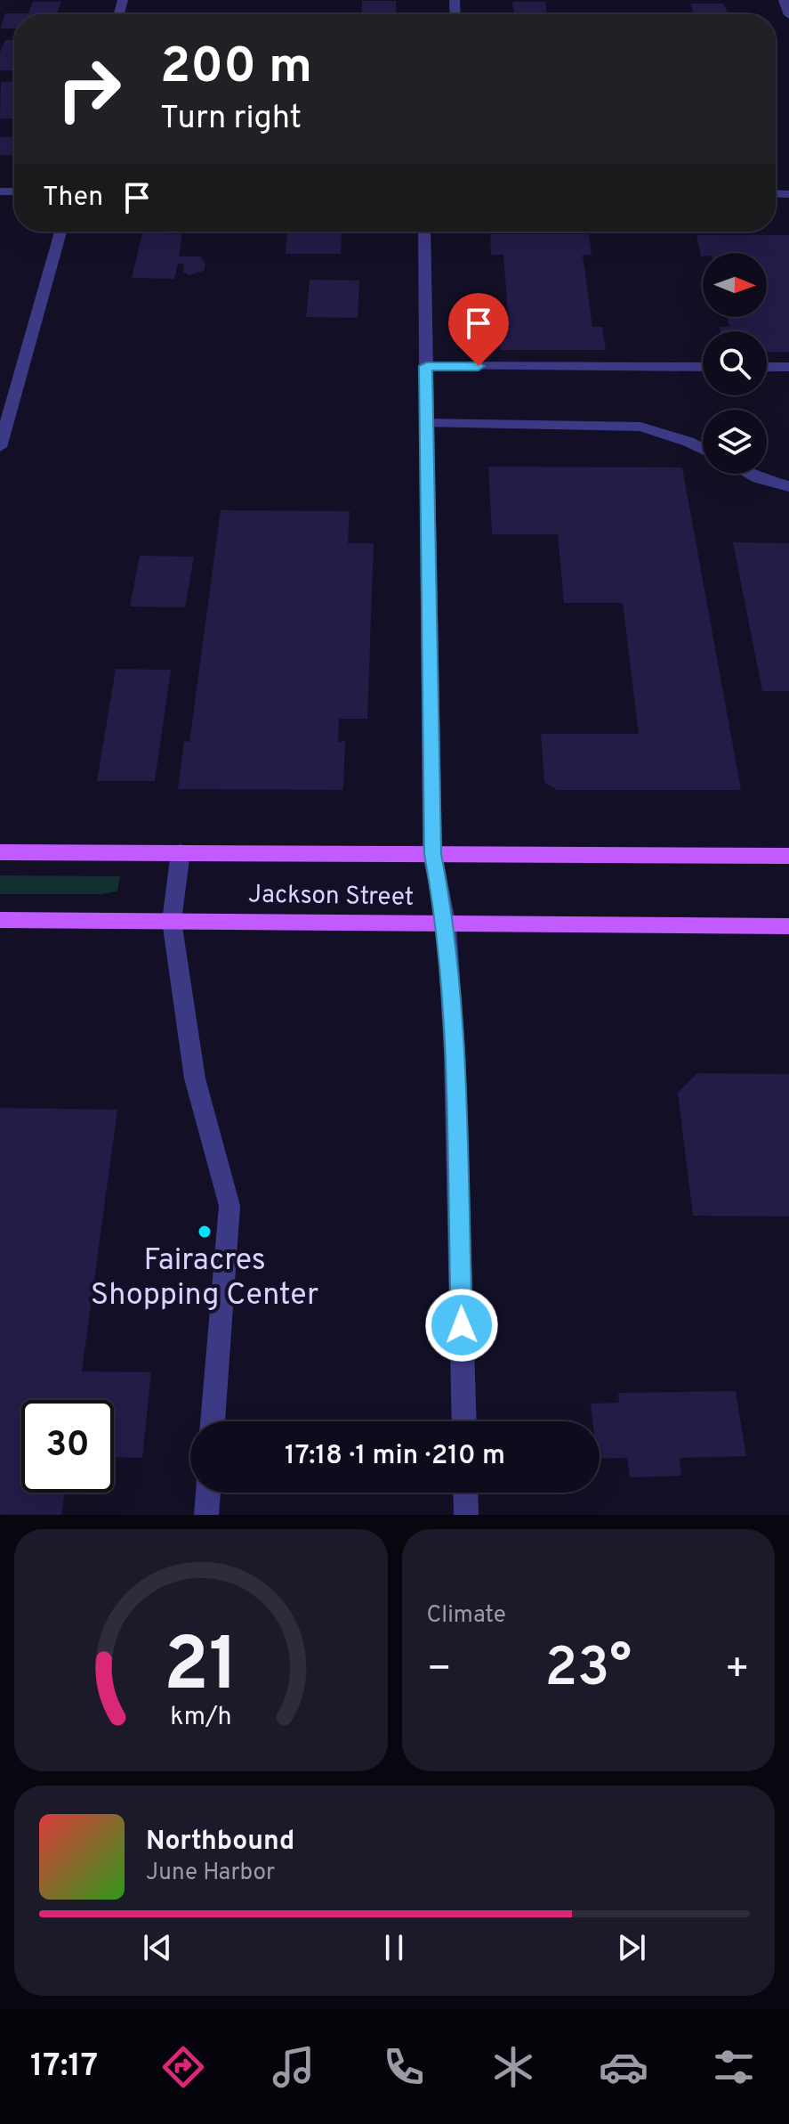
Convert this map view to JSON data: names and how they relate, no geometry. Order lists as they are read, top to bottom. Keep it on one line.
{"streets":{"main road":["Jackson Street"]},"places":["Fairacres Shopping Center"],"north":"right","page":{"turn":["200 m","Turn right"],"then":"Then","limit":"30","trip":"17:18 · 1 min · 210 m","tile":"Climate","heat":["−","23°","+"],"song":["Northbound","June Harbor"],"tabs":"17:17","gauge":["21","km/h"]}}
